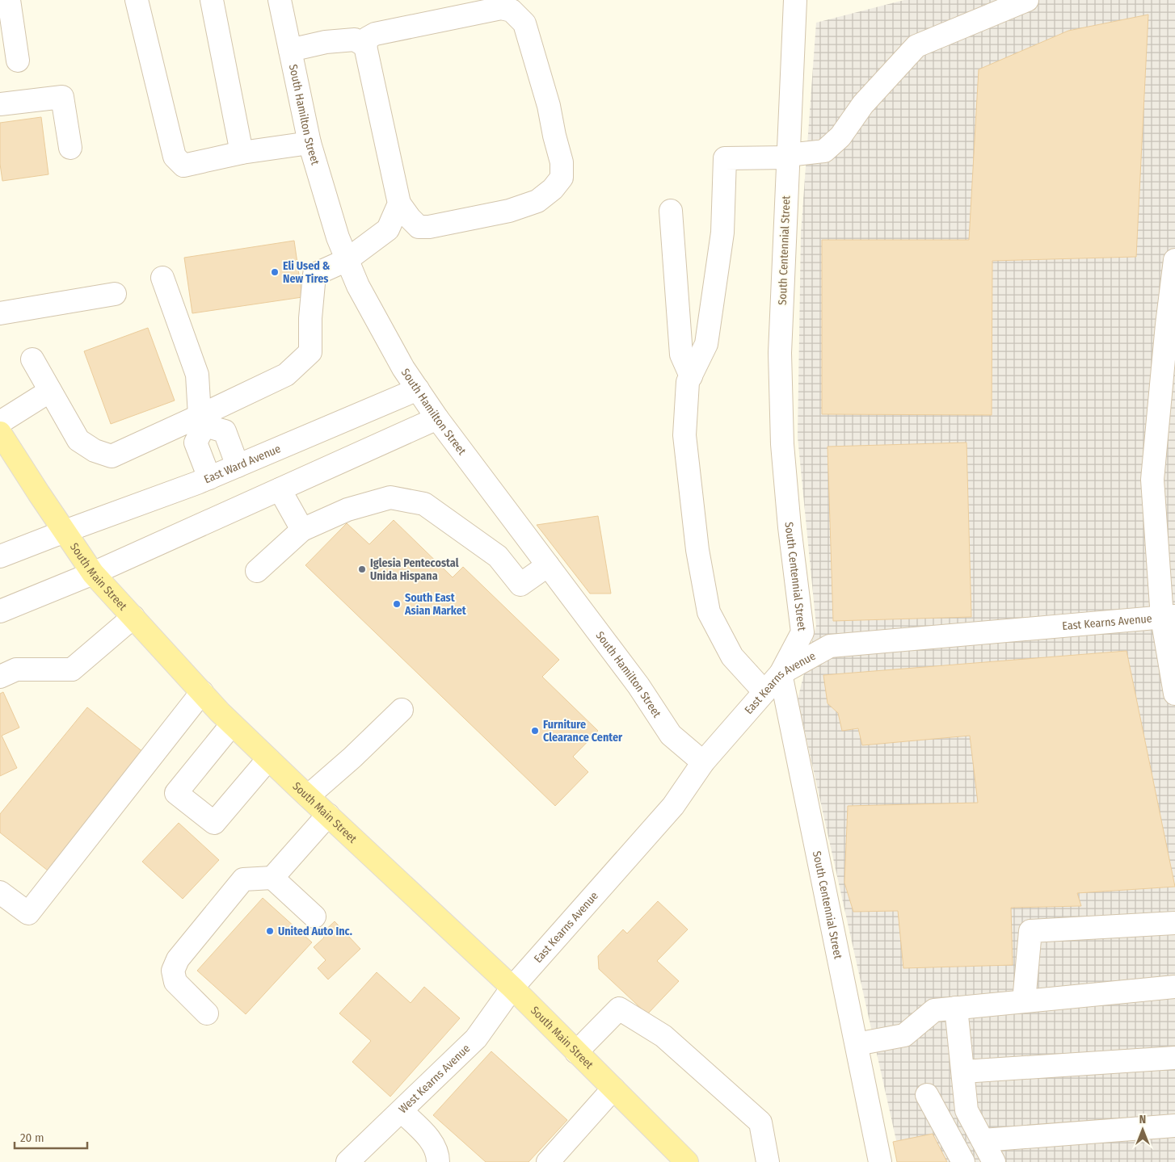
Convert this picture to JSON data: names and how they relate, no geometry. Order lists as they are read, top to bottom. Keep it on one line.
{"streets":{"main road":["South Main Street"],"street":["South Hamilton Street","South Centennial Street","East Ward Avenue","East Kearns Avenue","West Kearns Avenue"]},"crossings":[["South Hamilton Street","East Ward Avenue"],["South Hamilton Street","East Kearns Avenue"],["South Centennial Street","East Kearns Avenue"],["East Ward Avenue","South Main Street"],["South Main Street","East Kearns Avenue"],["South Main Street","West Kearns Avenue"],["East Kearns Avenue","West Kearns Avenue"]],"places":["Eli Used & New Tires","Iglesia Pentecostal Unida Hispana","South East Asian Market","Furniture Clearance Center","United Auto Inc."],"scale_bar":"20 m","north":"top"}
